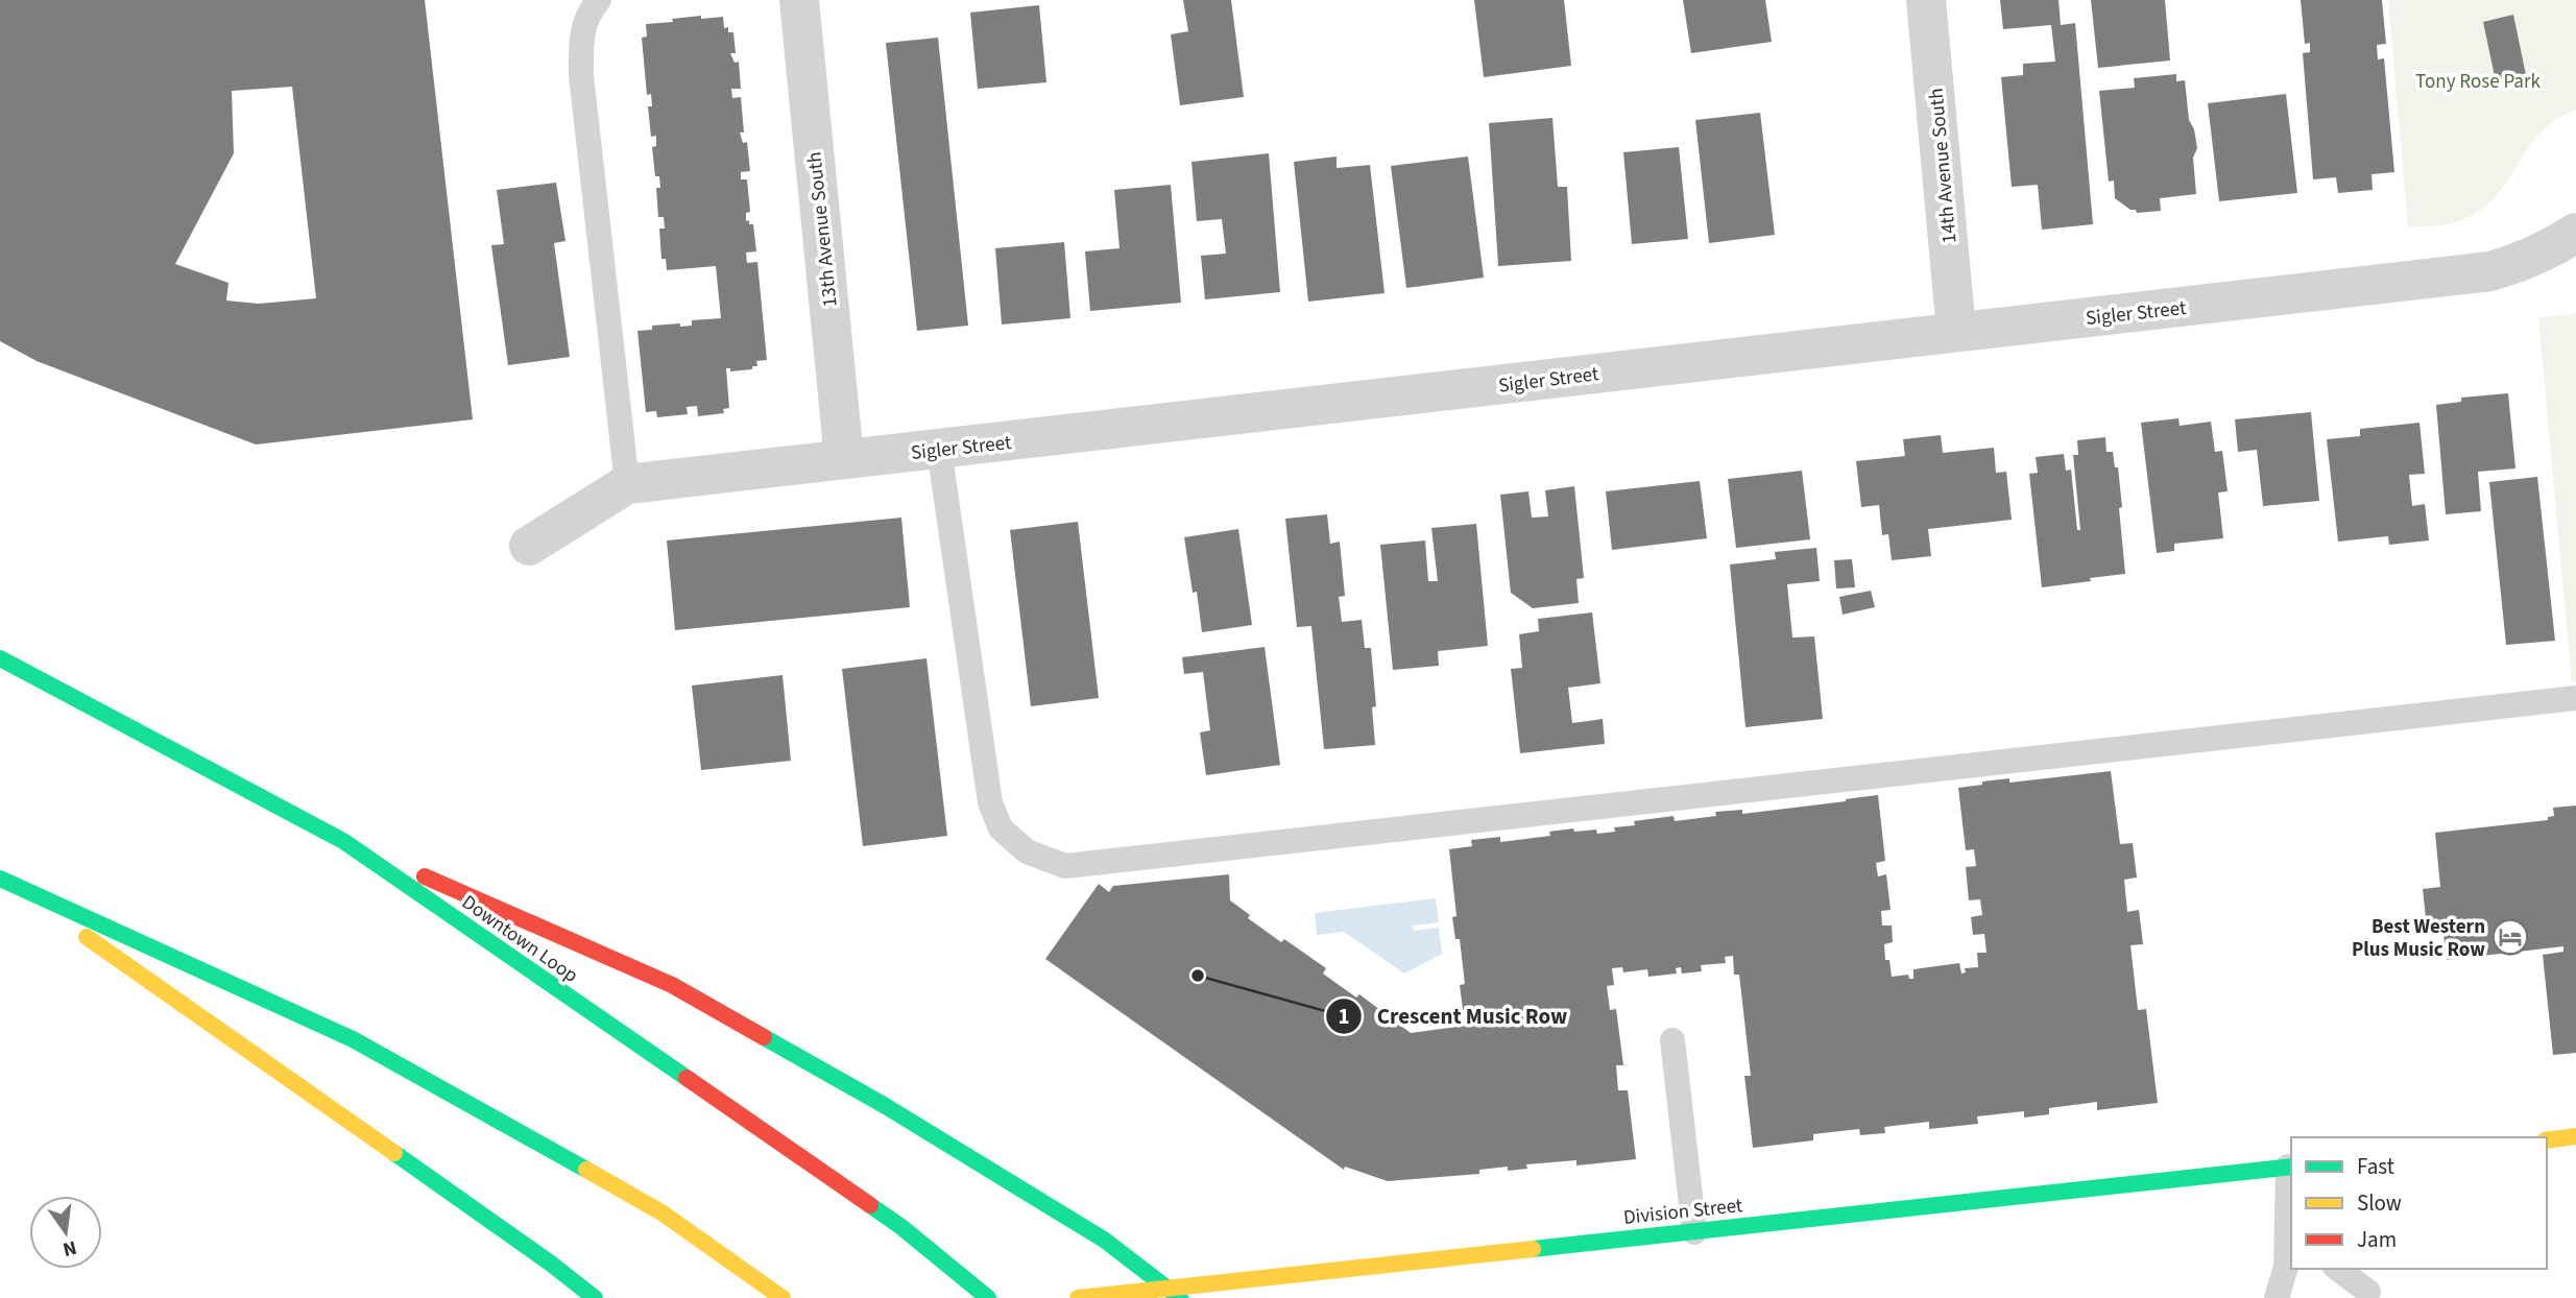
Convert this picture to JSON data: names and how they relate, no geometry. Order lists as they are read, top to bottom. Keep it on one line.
{"streets":{"main road":["Downtown Loop","Division Street"],"street":["14th Avenue South","13th Avenue South","Sigler Street"]},"crossings":[["14th Avenue South","Sigler Street"],["13th Avenue South","Sigler Street"]],"parks":["Tony Rose Park"],"places":{"hotel":["Best Western Plus Music Row"],"other":["Crescent Music Row"]},"legend":["Fast","Slow","Jam"],"north":"bottom"}
